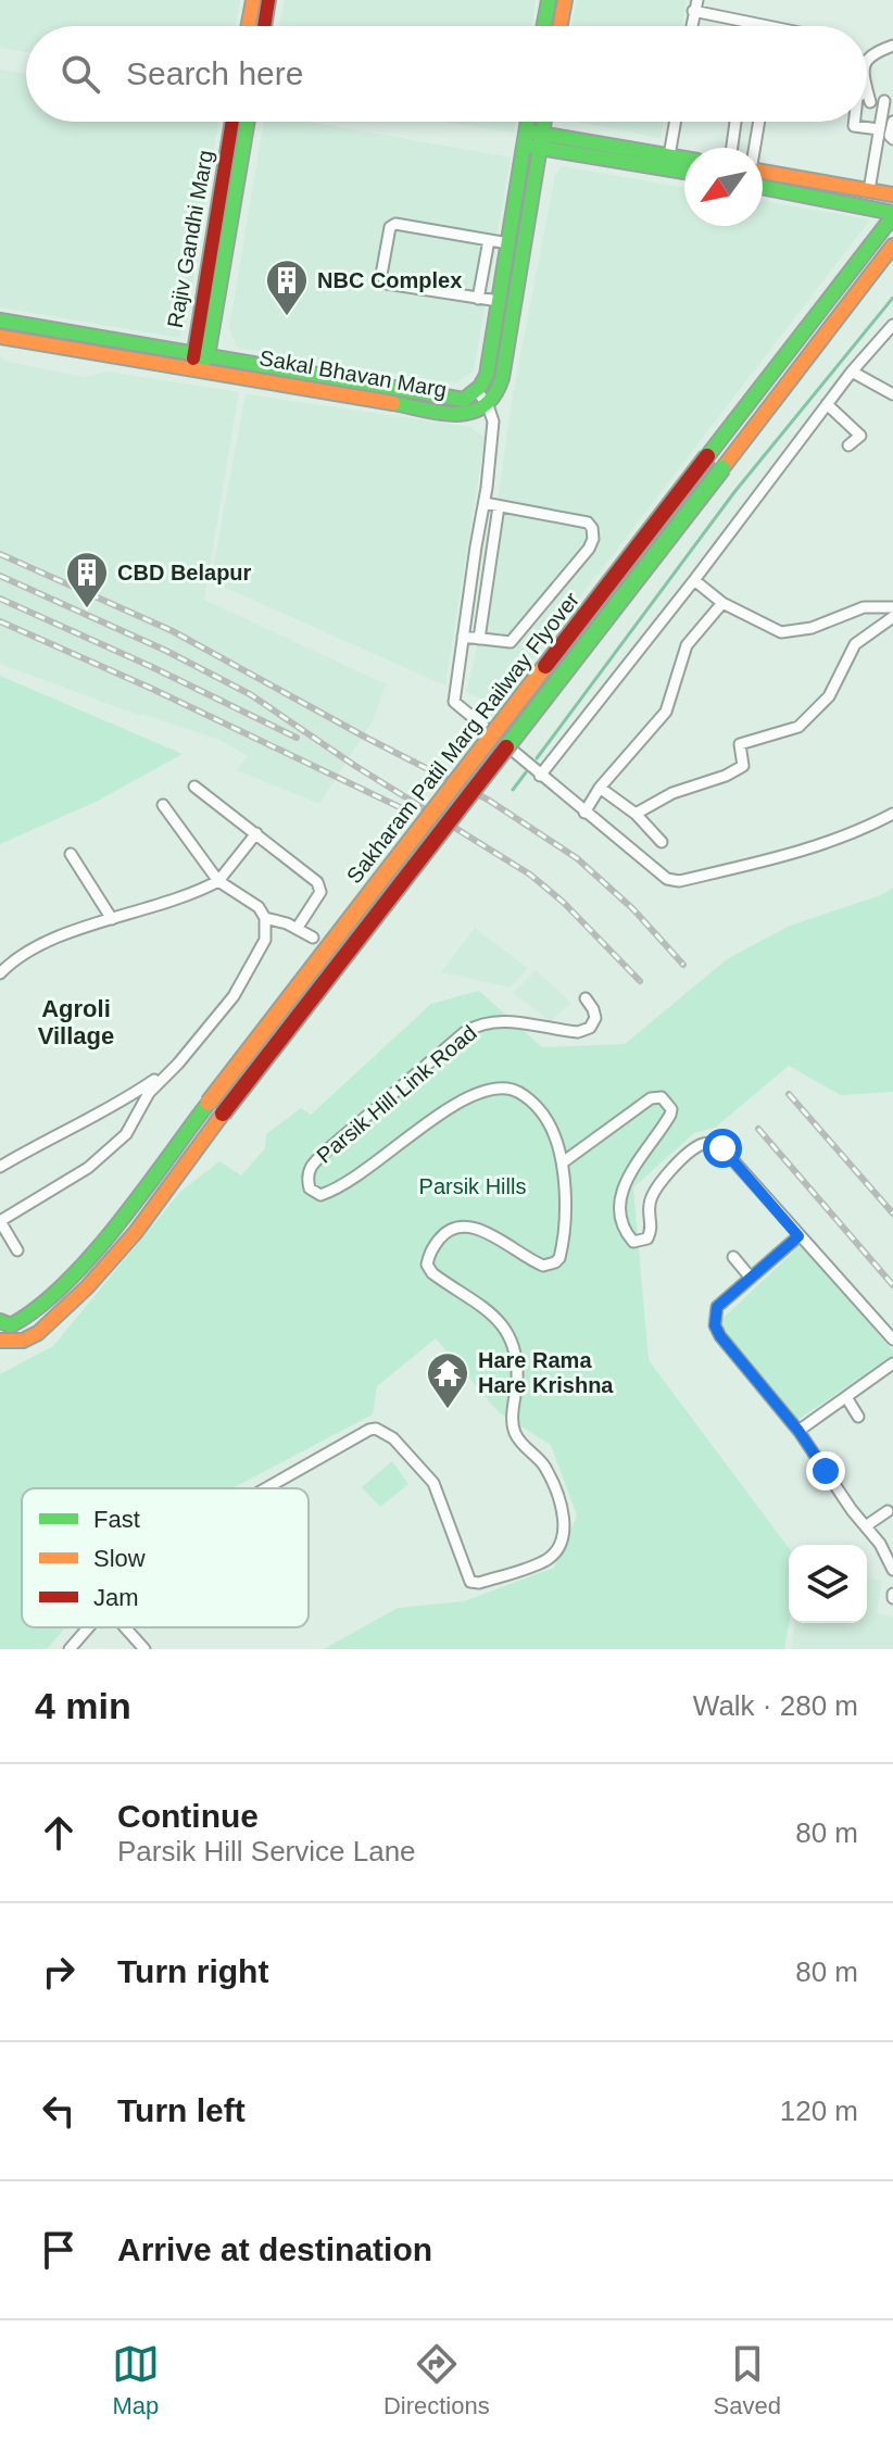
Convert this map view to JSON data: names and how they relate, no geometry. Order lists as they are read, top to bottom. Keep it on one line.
{"streets":{"main road":["Rajiv Gandhi Marg","Sakal Bhavan Marg","Sakharam Patil Marg Railway Flyover"],"street":["Parsik Hill Link Road"]},"crossings":[["Rajiv Gandhi Marg","Sakal Bhavan Marg"]],"districts":["Agroli Village"],"parks":["Parsik Hills"],"places":{"building":["NBC Complex","CBD Belapur"],"temple":["Hare Rama Hare Krishna"]},"legend":["Fast","Slow","Jam"],"north":"bottom left","page":{"search":"Search here","heading":["4 min","Walk · 280 m"],"list":[["Continue","Parsik Hill Service Lane","80 m"],["Turn right","80 m"],["Turn left","120 m"],"Arrive at destination"],"nav":["Map","Directions","Saved"]}}
